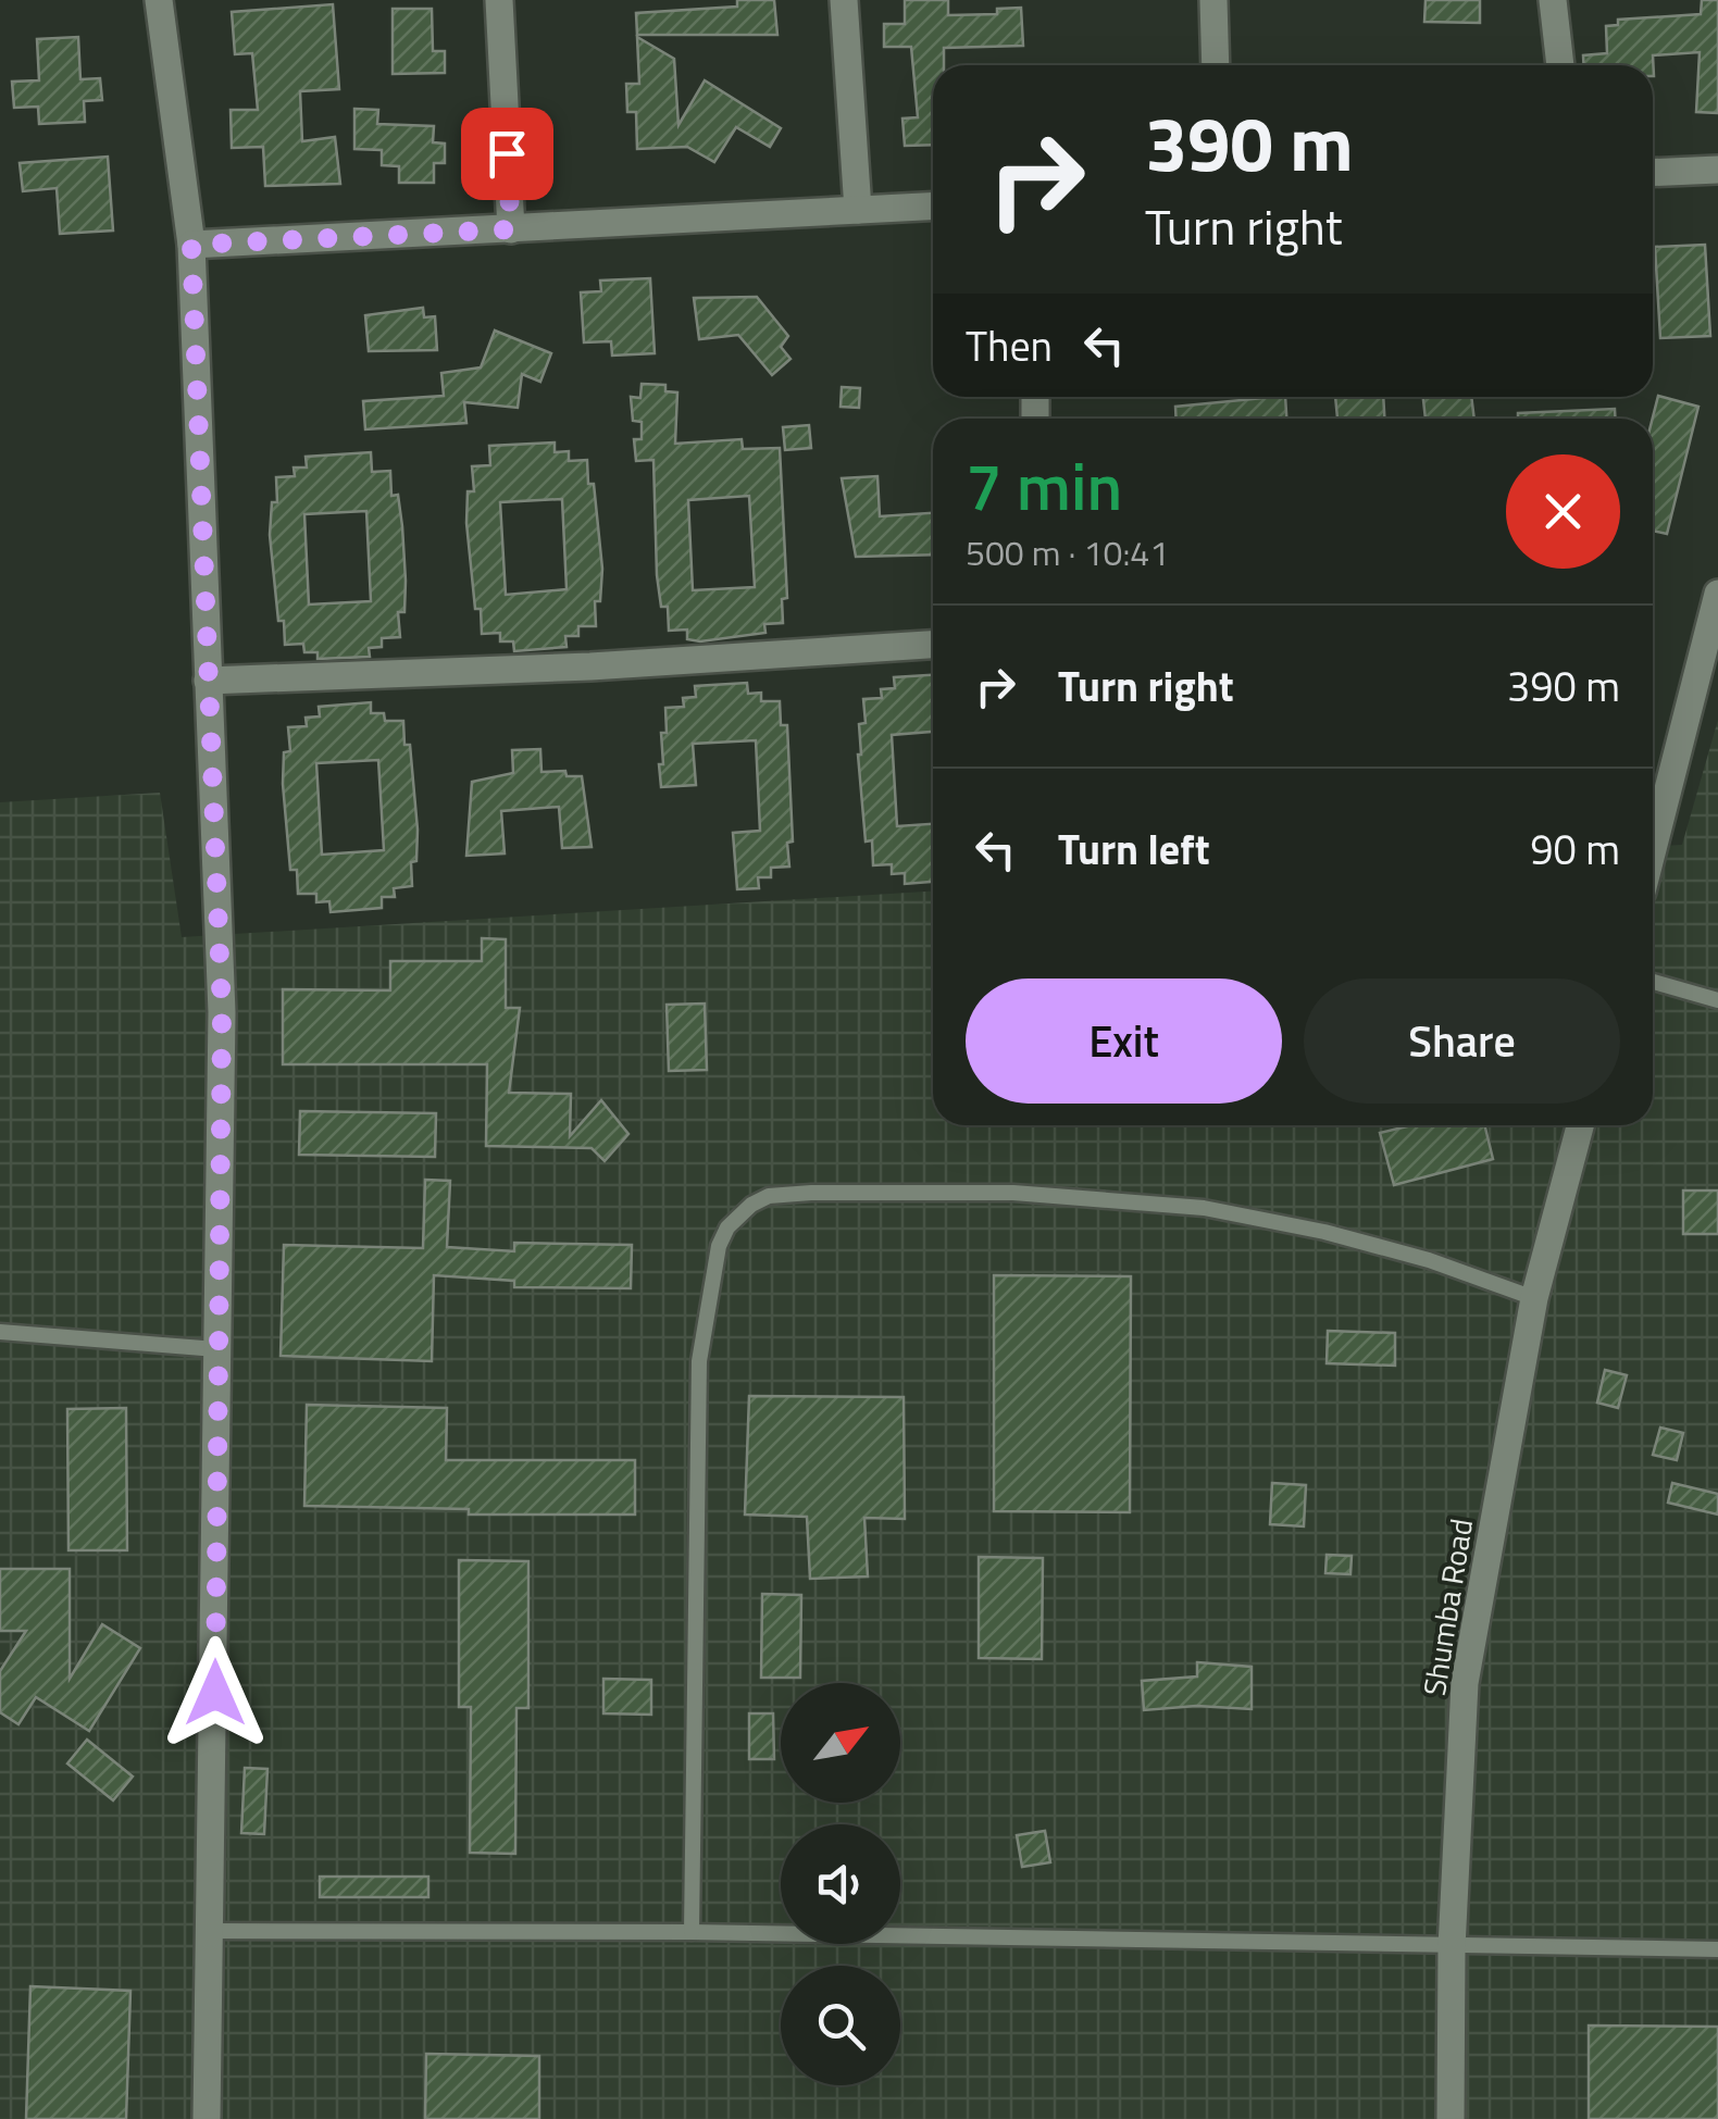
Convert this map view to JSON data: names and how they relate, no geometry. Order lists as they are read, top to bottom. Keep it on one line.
{"streets":{"street":["Shumba Road"]},"north":"top right","page":{"turn":["390 m","Turn right"],"then":"Then","heading":["7 min","500 m · 10:41"],"list":[{"name":"Turn right","value":"390 m"},{"name":"Turn left","value":"90 m"}],"buttons":["Exit","Share"]}}
